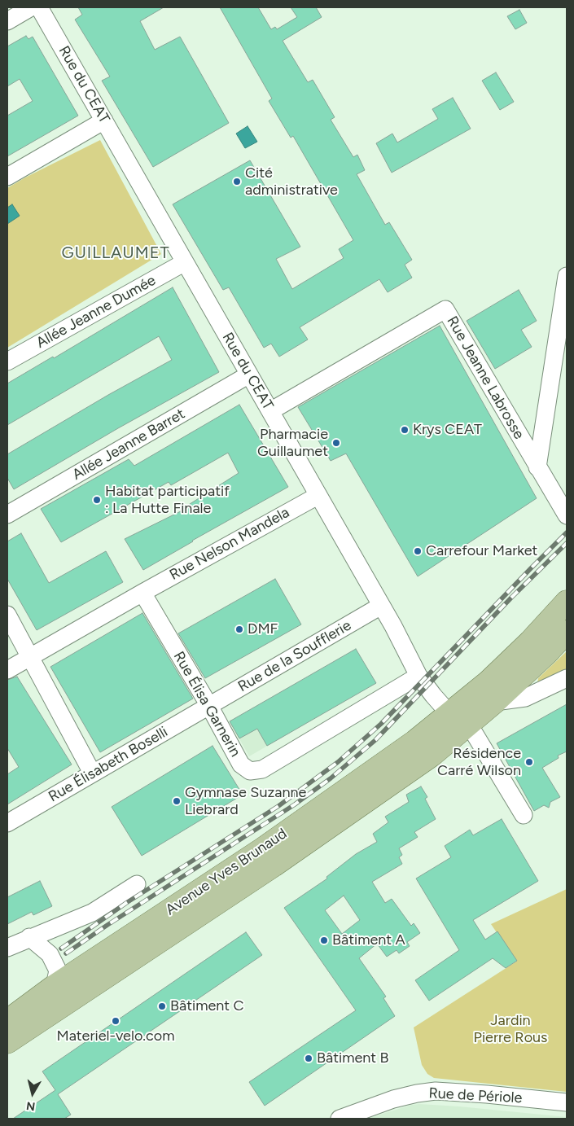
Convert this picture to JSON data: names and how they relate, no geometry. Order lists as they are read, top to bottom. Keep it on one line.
{"streets":{"main road":["Avenue Yves Brunaud"],"street":["Rue du CEAT","Allée Jeanne Dumée","Rue Jeanne Labrosse","Allée Jeanne Barret","Rue Nelson Mandela","Rue de la Soufflerie","Rue Élisa Garnerin","Rue Élisabeth Boselli","Rue de Périole"]},"crossings":[["Rue du CEAT","Allée Jeanne Dumée"],["Rue du CEAT","Rue Jeanne Labrosse"],["Rue du CEAT","Allée Jeanne Barret"],["Rue du CEAT","Rue Nelson Mandela"],["Rue du CEAT","Rue de la Soufflerie"],["Rue du CEAT","Rue Élisa Garnerin"],["Rue du CEAT","Avenue Yves Brunaud"],["Rue Nelson Mandela","Rue Élisa Garnerin"],["Rue de la Soufflerie","Rue Élisa Garnerin"],["Rue de la Soufflerie","Rue Élisabeth Boselli"],["Rue Élisa Garnerin","Rue Élisabeth Boselli"]],"districts":["GUILLAUMET"],"parks":["Jardin Pierre Rous"],"places":["Cité administrative","Krys CEAT","Pharmacie Guillaumet","Habitat participatif : La Hutte Finale","Carrefour Market","DMF","Résidence Carré Wilson","Gymnase Suzanne Liebrard","Bâtiment A","Bâtiment C","Materiel-velo.com","Bâtiment B"],"north":"bottom"}
